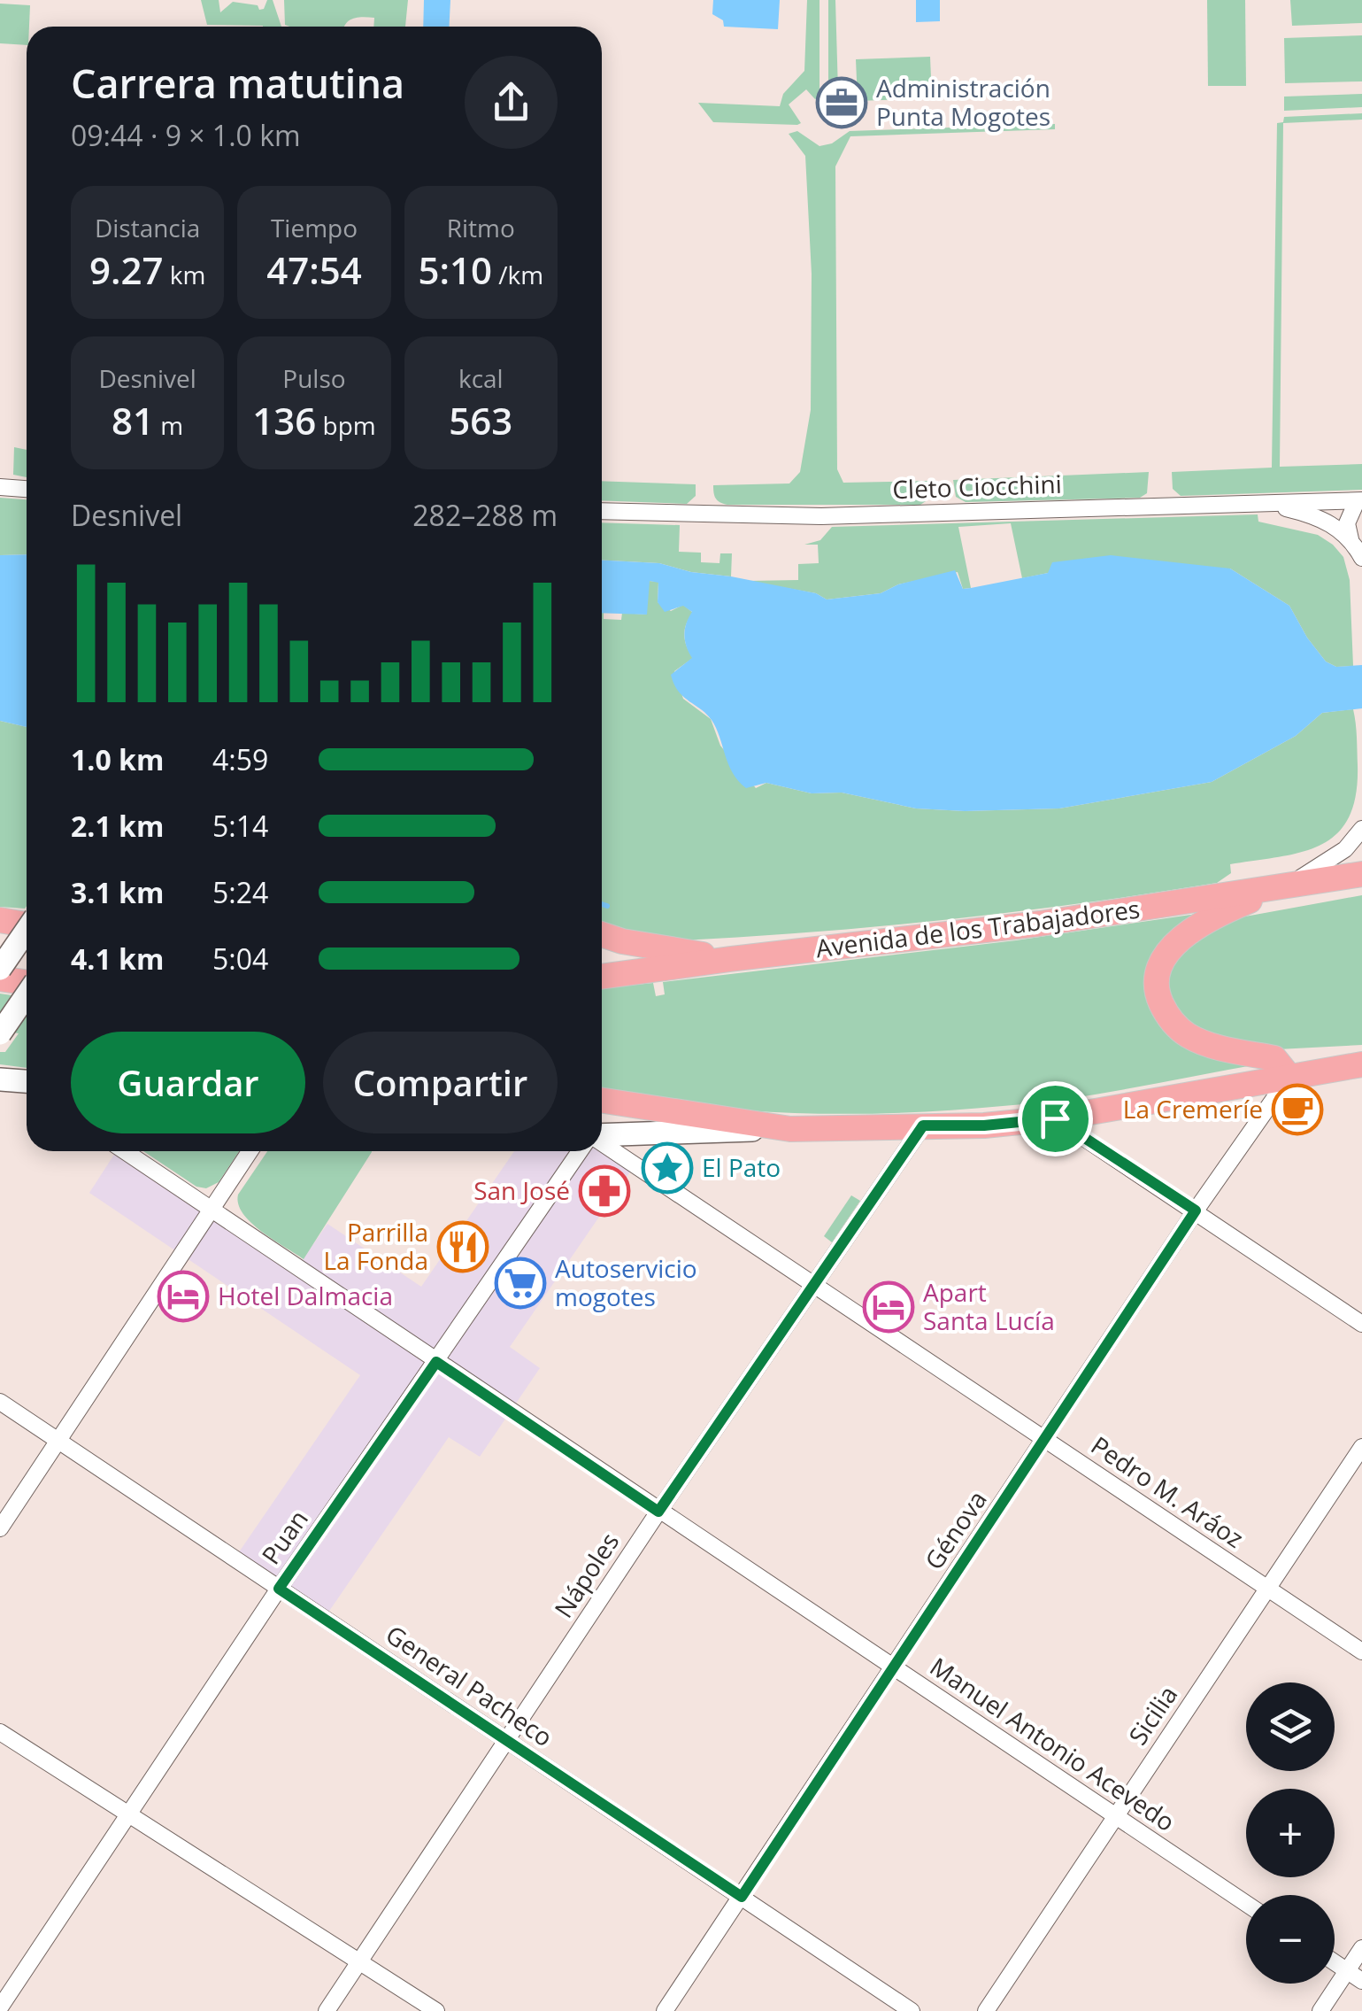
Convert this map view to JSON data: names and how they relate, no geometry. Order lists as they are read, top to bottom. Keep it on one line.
{"streets":{"main road":["Avenida de los Trabajadores"],"street":["Cleto Ciocchini","Pedro M. Aráoz","Génova","Puan","Nápoles","General Pacheco","Sicilia","Manuel Antonio Acevedo"]},"crossings":[["Pedro M. Aráoz","Génova"],["Pedro M. Aráoz","Nápoles"],["Pedro M. Aráoz","Sicilia"],["Génova","General Pacheco"],["Génova","Manuel Antonio Acevedo"],["Puan","General Pacheco"],["Puan","Manuel Antonio Acevedo"],["Nápoles","General Pacheco"],["Nápoles","Manuel Antonio Acevedo"],["Sicilia","Manuel Antonio Acevedo"]],"places":{"office":["Administración Punta Mogotes"],"cafe":["La Cremeríe"],"place":["El Pato"],"pharmacy":["San José"],"restaurant":["Parrilla La Fonda"],"supermarket":["Autoservicio mogotes"],"hotel":["Hotel Dalmacia","Apart Santa Lucía"]},"page":{"heading":["Carrera matutina","09:44 · 9 × 1.0 km"],"stats":[["Distancia","9.27 km"],["Tiempo","47:54"],["Ritmo","5:10 /km"],["Desnivel","81 m"],["Pulso","136 bpm"],["kcal","563"]],"chart":["Desnivel","282–288 m"],"list":[{"name":"1.0 km","note":"4:59"},{"name":"2.1 km","note":"5:14"},{"name":"3.1 km","note":"5:24"},{"name":"4.1 km","note":"5:04"}],"buttons":["Guardar","Compartir"],"map_buttons":["+","−"]}}
